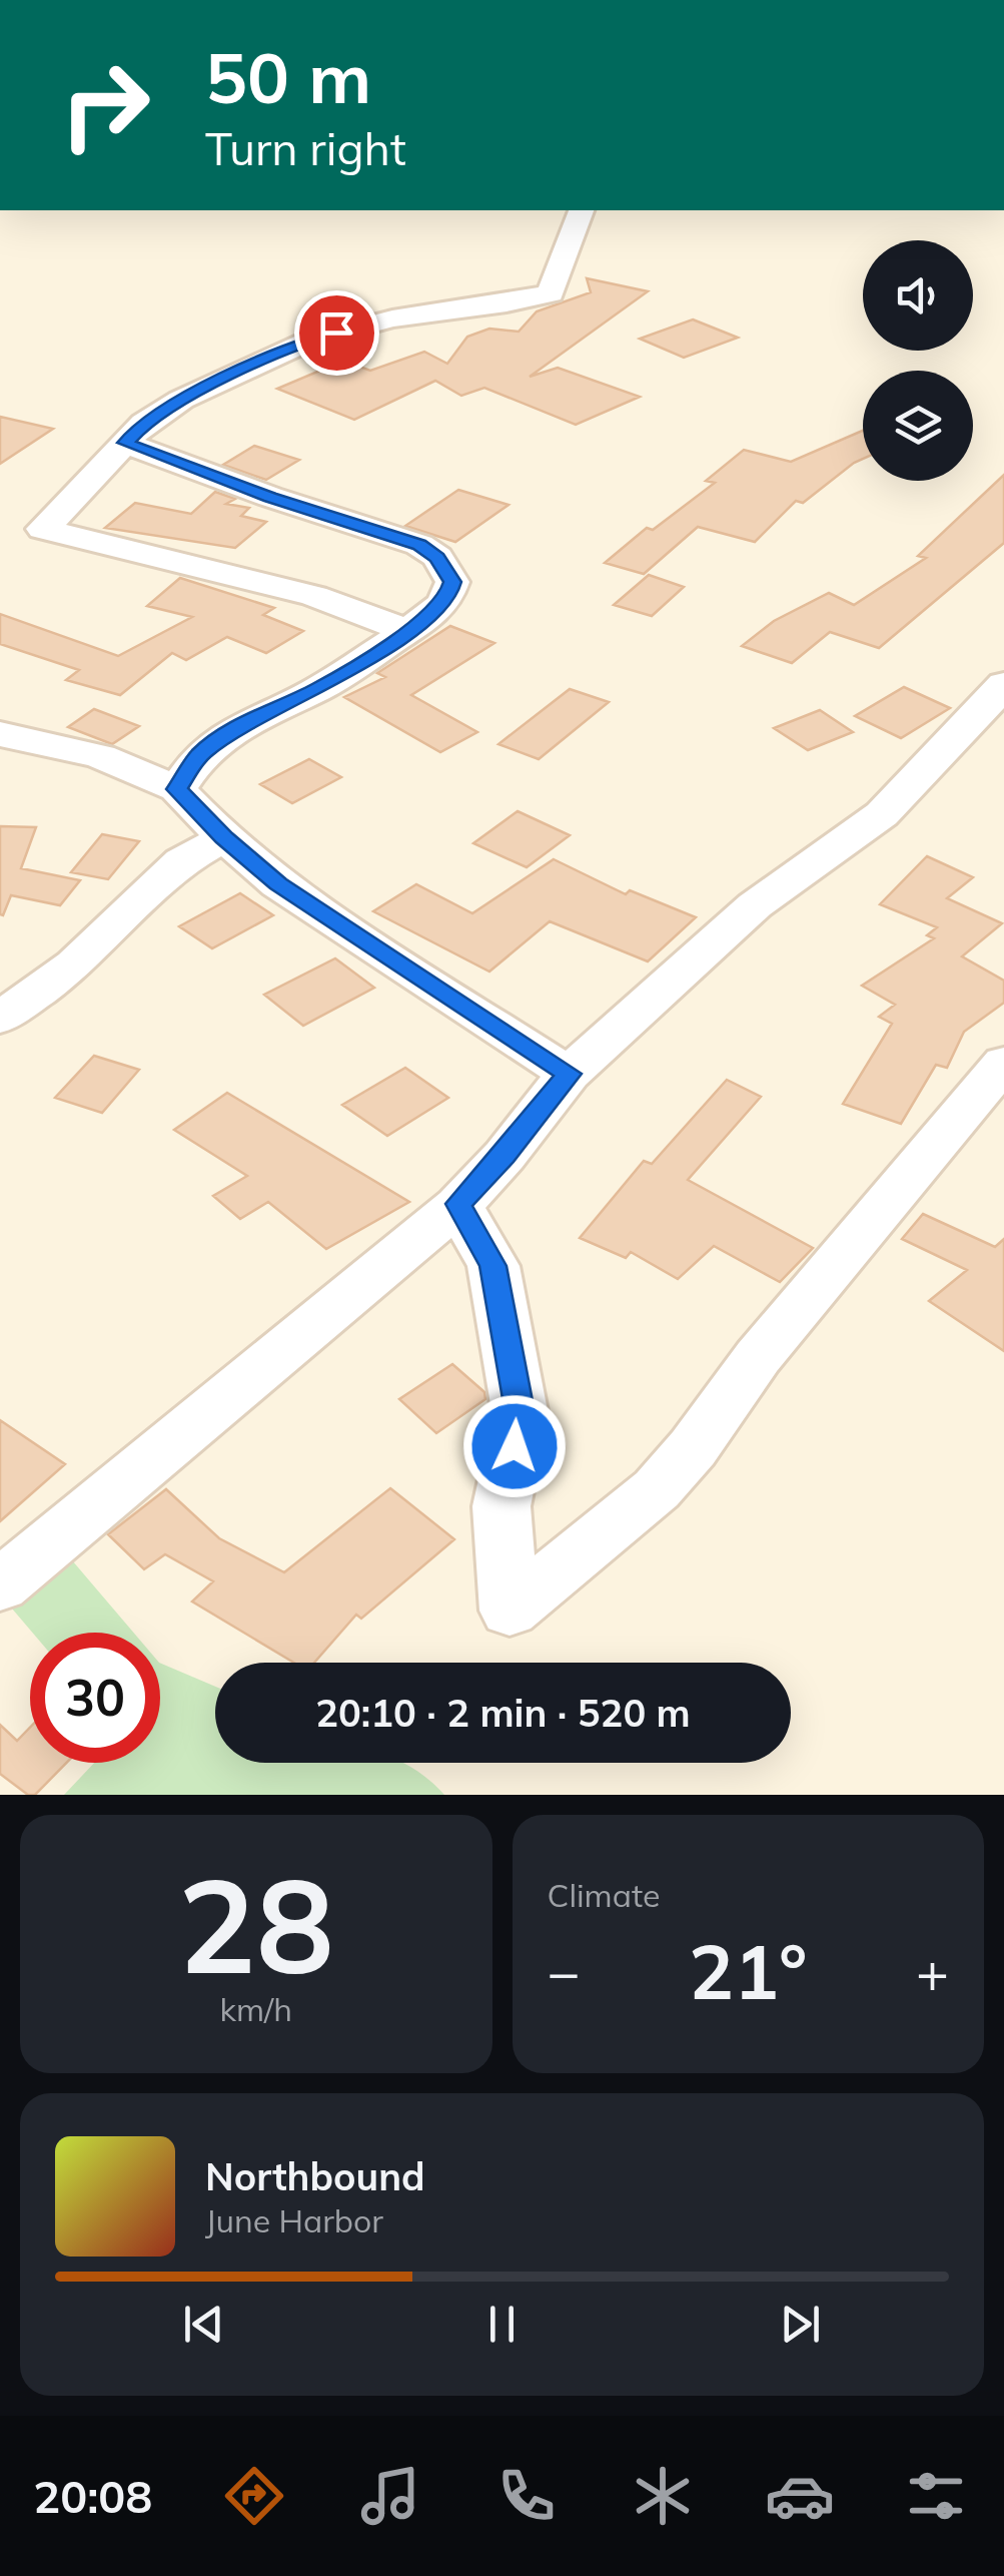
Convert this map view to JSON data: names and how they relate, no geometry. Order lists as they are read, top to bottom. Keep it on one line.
{"page":{"turn":["50 m","Turn right"],"limit":"30","trip":"20:10 · 2 min · 520 m","tile":[["28","km/h"],"Climate"],"heat":["−","21°","+"],"song":["Northbound","June Harbor"],"tabs":"20:08"}}
